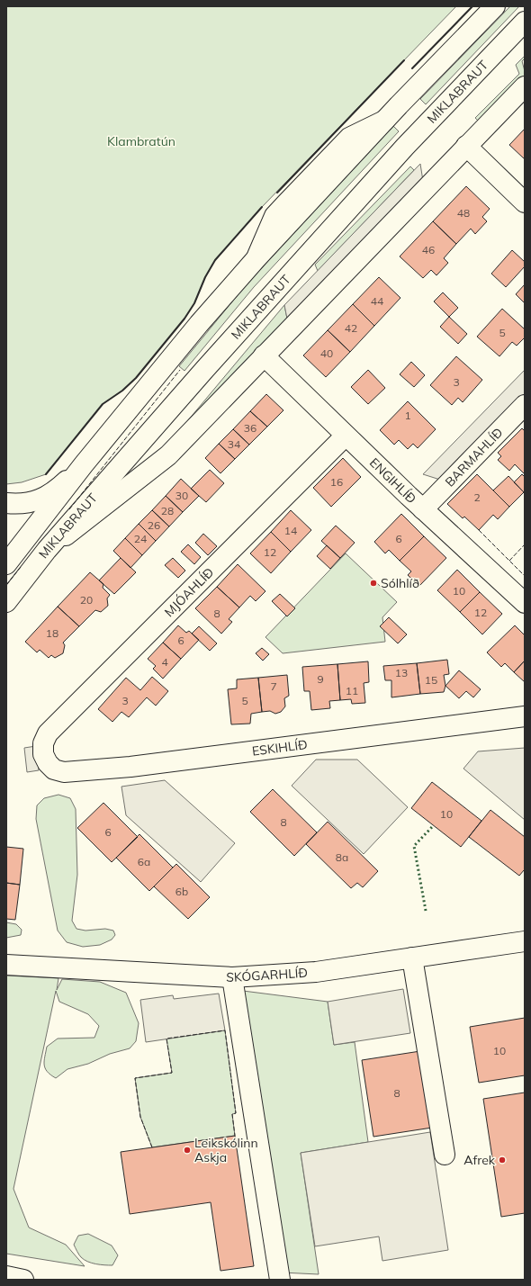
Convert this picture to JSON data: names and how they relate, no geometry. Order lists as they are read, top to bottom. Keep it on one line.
{"streets":{"main road":["MIKLABRAUT","BARMAHLÍÐ","ENGIHLÍÐ","MJÓAHLÍÐ","ESKIHLÍÐ","SKÓGARHLÍÐ"]},"crossings":[["BARMAHLÍÐ","ENGIHLÍÐ"],["ENGIHLÍÐ","MJÓAHLÍÐ"],["MJÓAHLÍÐ","ESKIHLÍÐ"]],"parks":["Klambratún"],"places":["Sólhlíð","Leikskólinn Askja","Afrek"],"house_numbers":["48","46","44","42","5","40","3","1","36","34","16","30","2","28","26","14","24","6","12","10","20","12","8","18","6","4","13","9","15","7","11","3","5","10","8","6","8a","6a","6b","10","8"]}
